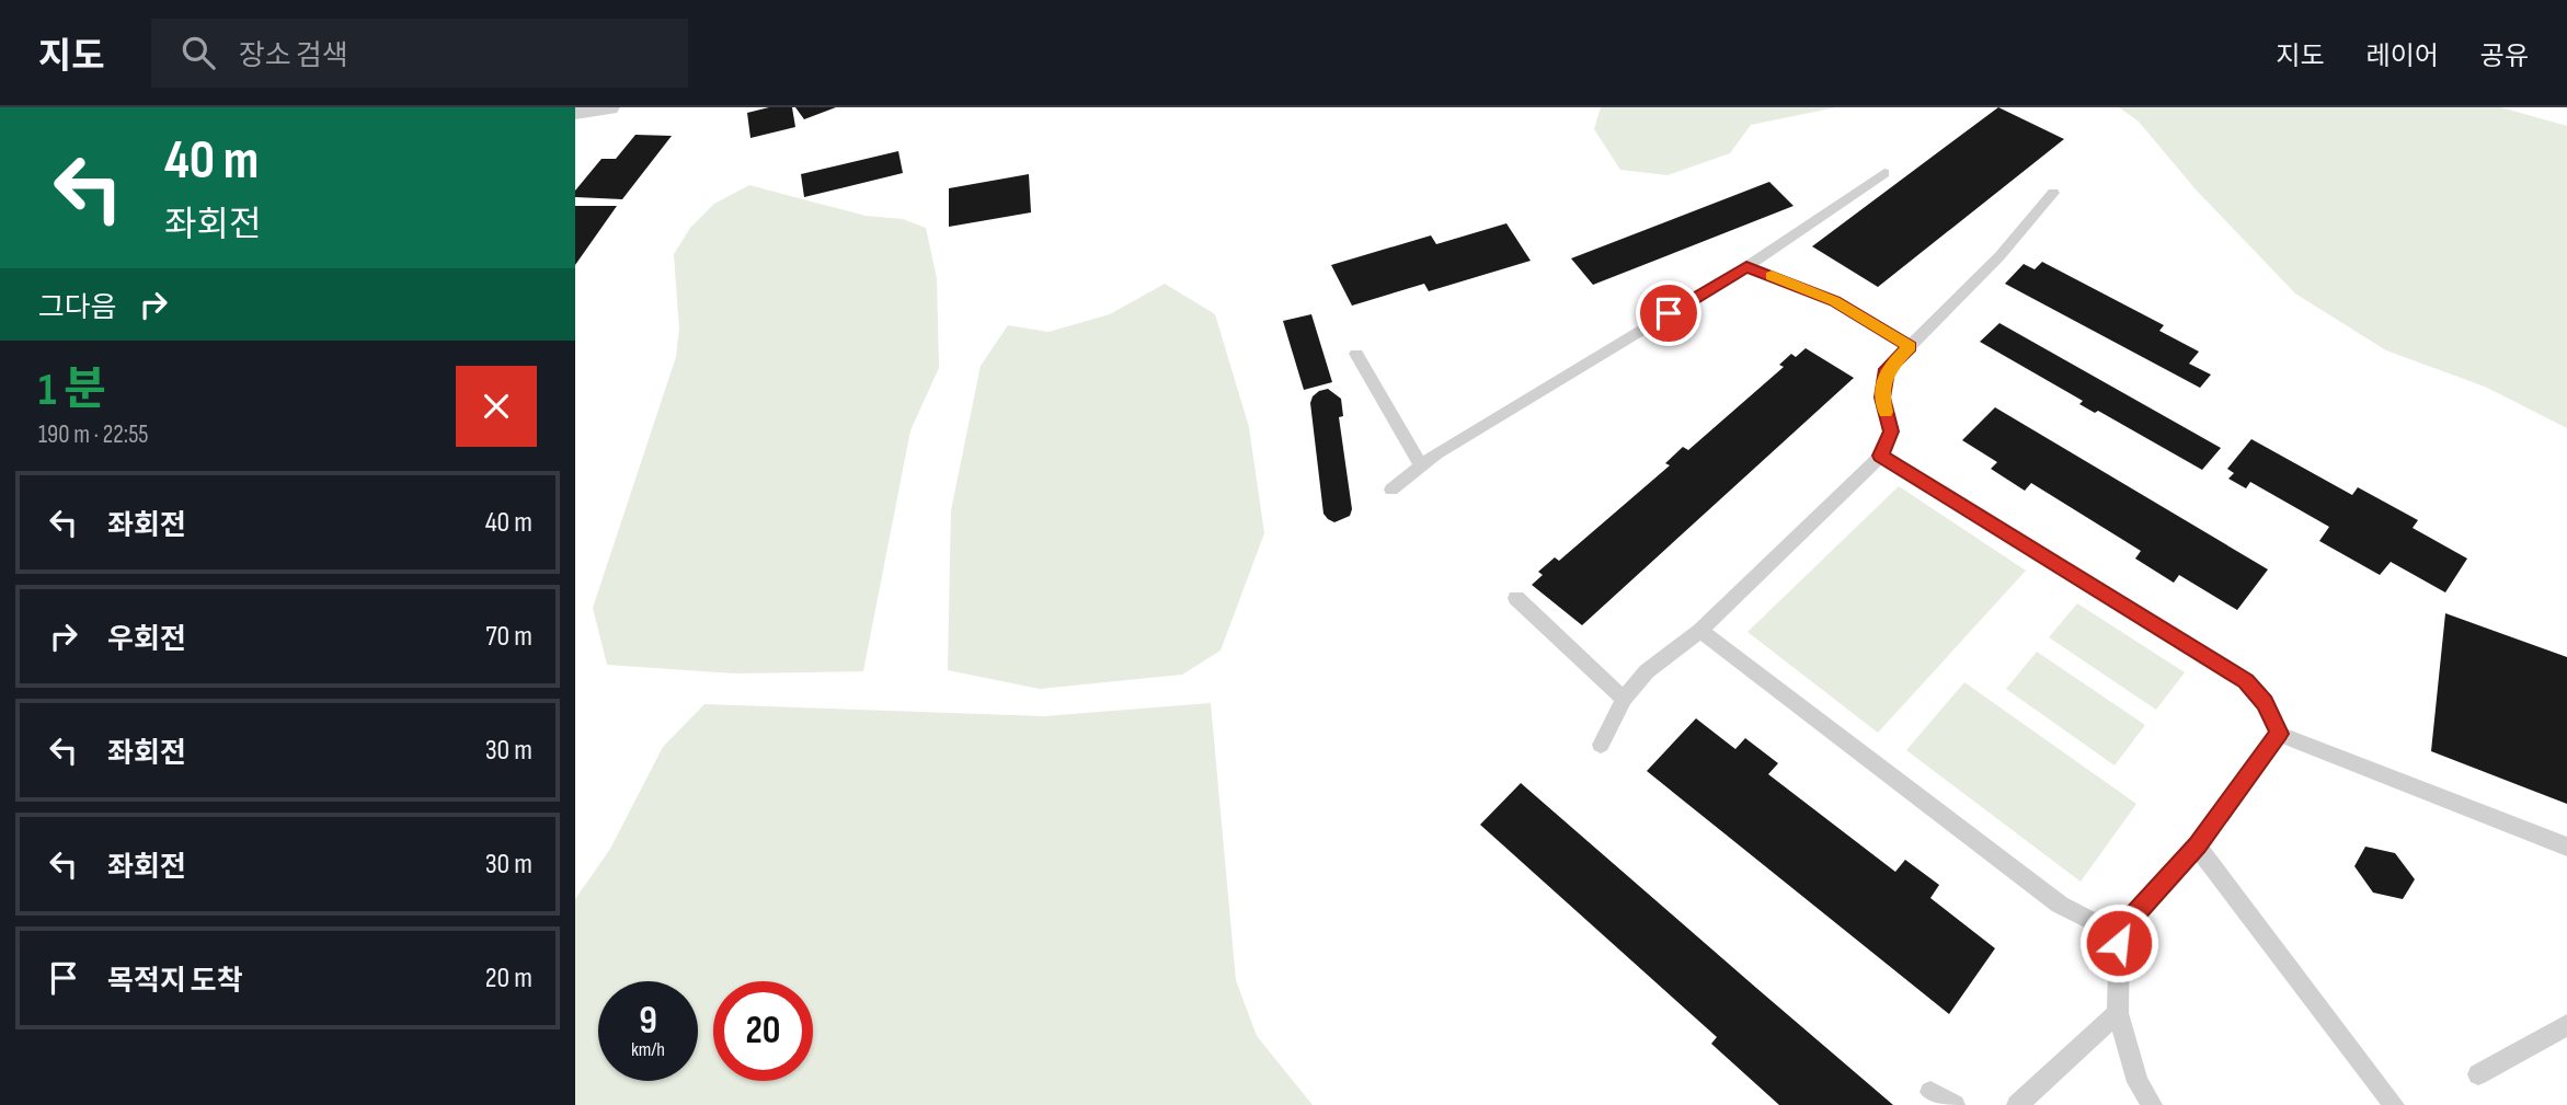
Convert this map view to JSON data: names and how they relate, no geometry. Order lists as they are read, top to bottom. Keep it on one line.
{"page":{"header":"지도","search":"장소 검색","nav":["지도","레이어","공유"],"turn":["40 m","좌회전"],"then":"그다음","heading":["1 분","190 m · 22:55"],"list":[{"name":"좌회전","value":"40 m"},{"name":"우회전","value":"70 m"},{"name":"좌회전","value":"30 m"},{"name":"좌회전","value":"30 m"},{"name":"목적지 도착","value":"20 m"}],"speed":"9 km/h","limit":"20"}}
